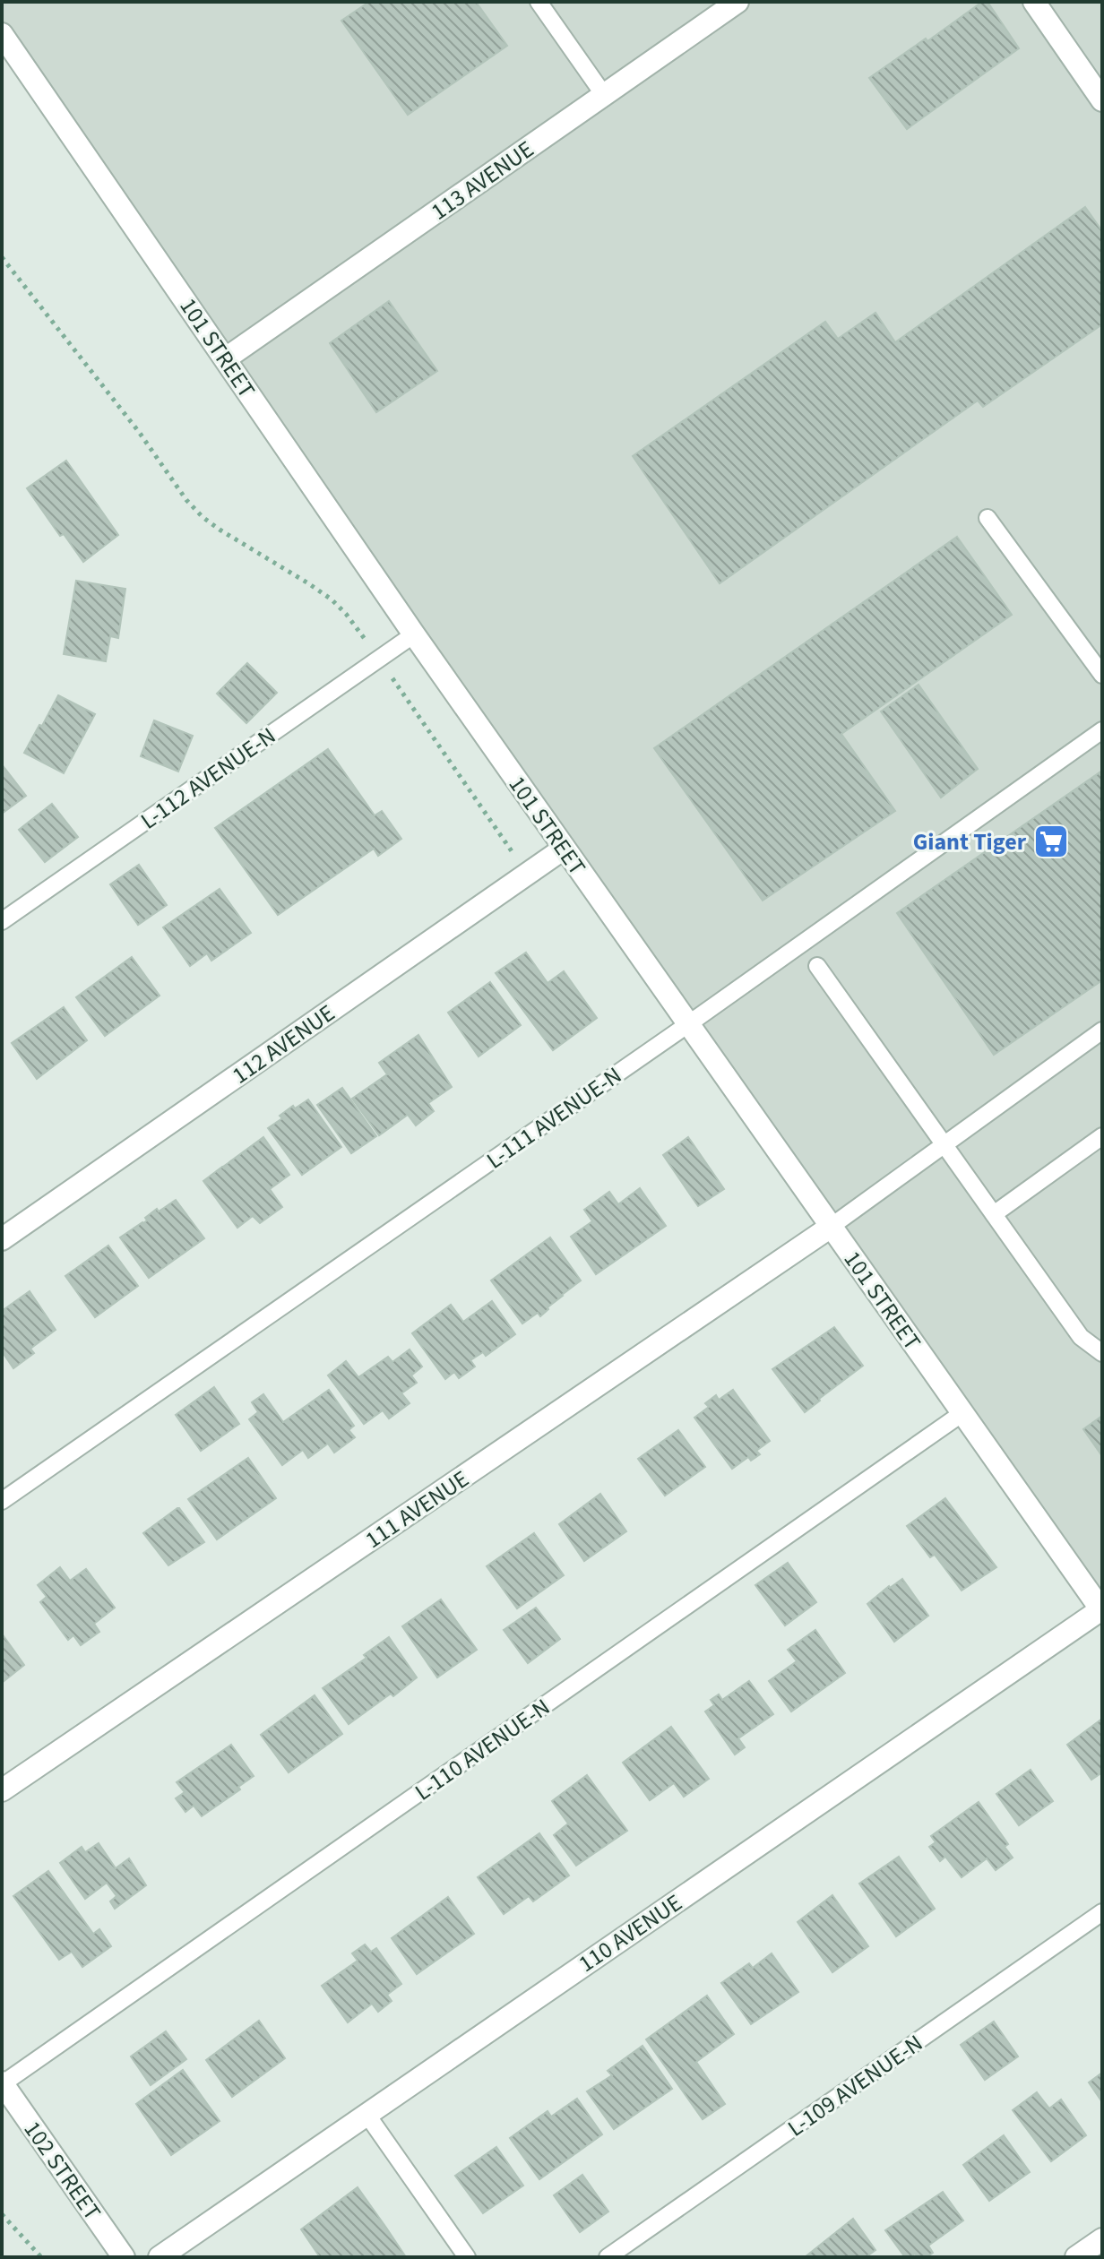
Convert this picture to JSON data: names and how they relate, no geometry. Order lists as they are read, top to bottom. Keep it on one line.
{"streets":{"street":["113 AVENUE","101 STREET","112 AVENUE","111 AVENUE","110 AVENUE","102 STREET"],"lane":["L-112 AVENUE-N","L-111 AVENUE-N","L-110 AVENUE-N","L-109 AVENUE-N"]},"crossings":[["113 AVENUE","101 STREET"],["101 STREET","L-112 AVENUE-N"],["101 STREET","112 AVENUE"],["101 STREET","L-111 AVENUE-N"],["101 STREET","111 AVENUE"],["101 STREET","L-110 AVENUE-N"],["101 STREET","110 AVENUE"],["L-110 AVENUE-N","102 STREET"]],"places":{"supermarket":["Giant Tiger"]}}
